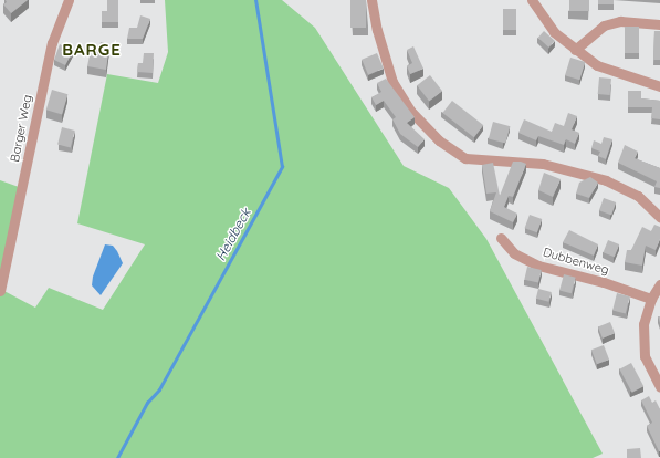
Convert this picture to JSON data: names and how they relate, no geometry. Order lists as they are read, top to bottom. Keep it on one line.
{"streets":{"street":["Barger Weg","Dubbenweg"]},"districts":["BARGE"],"water":["Heidbeck"]}
